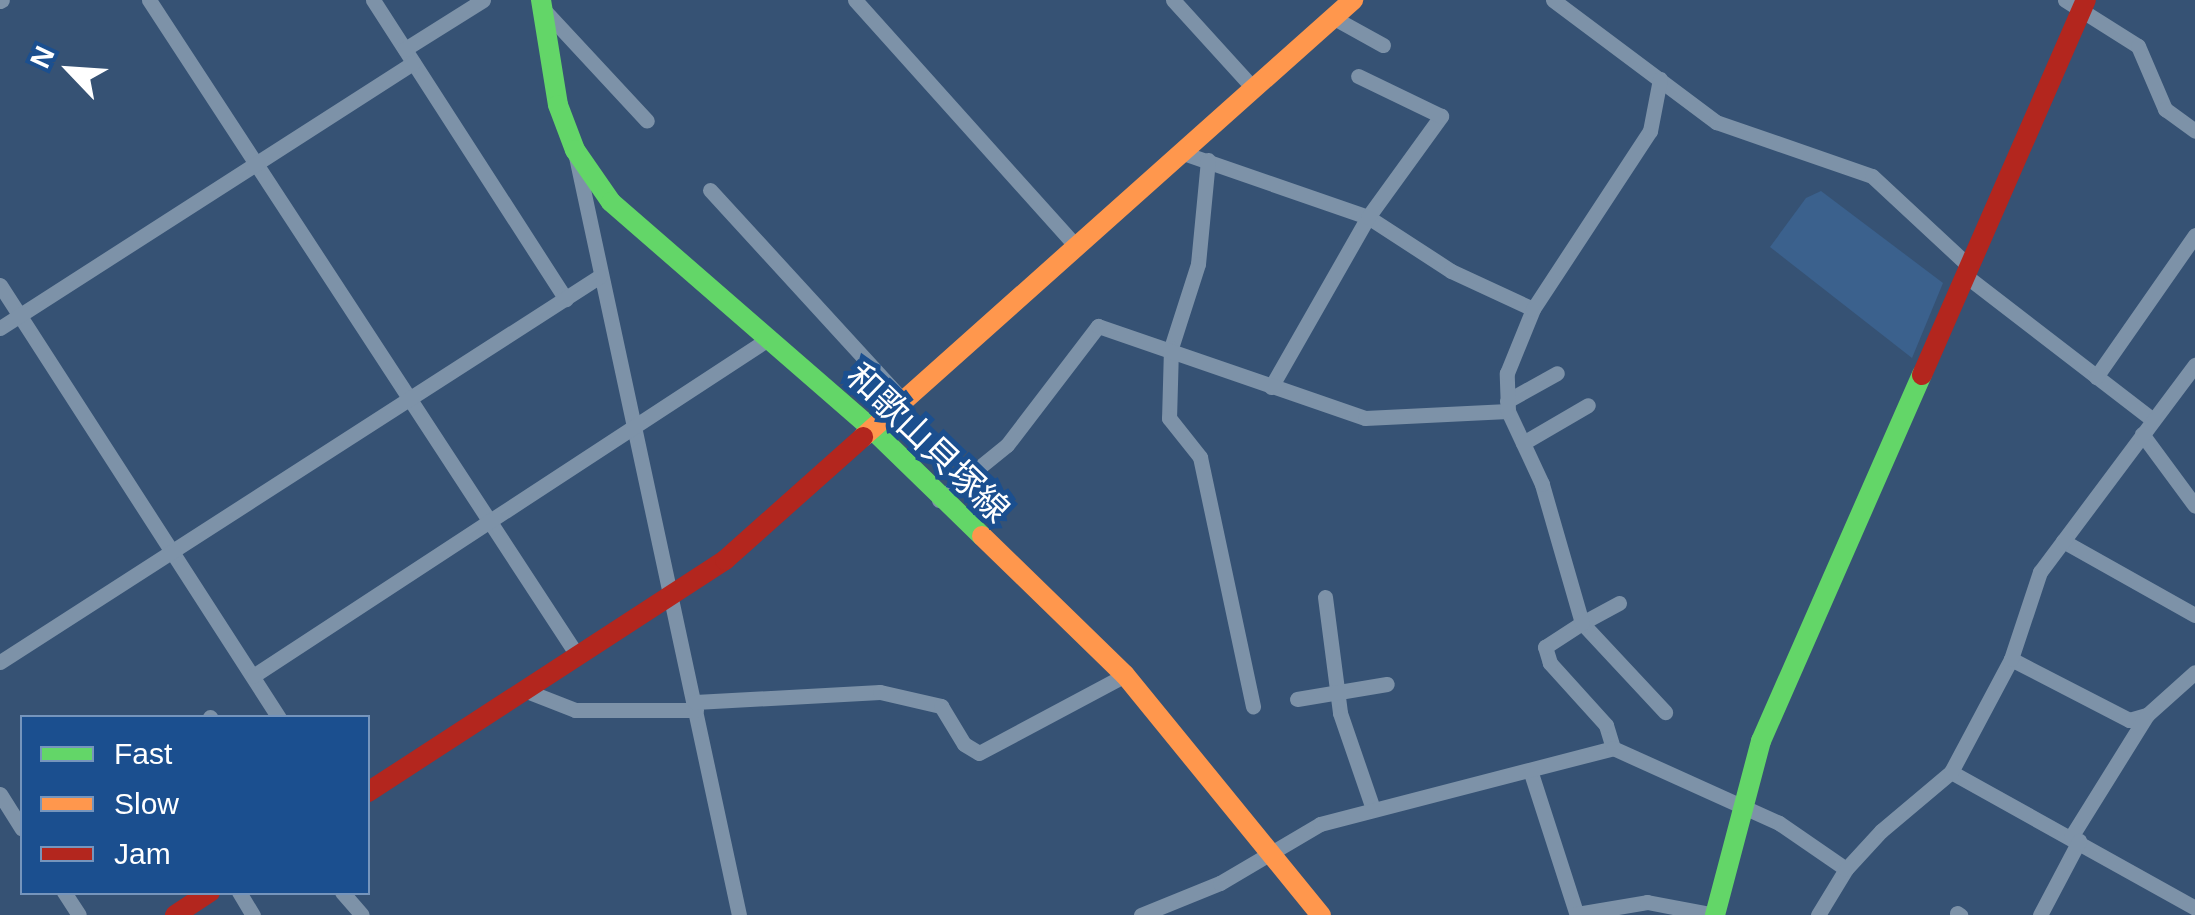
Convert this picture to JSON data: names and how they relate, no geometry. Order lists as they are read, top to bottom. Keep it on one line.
{"streets":{"street":["和歌山貝塚線"]},"legend":["Fast","Slow","Jam"],"north":"top left"}
